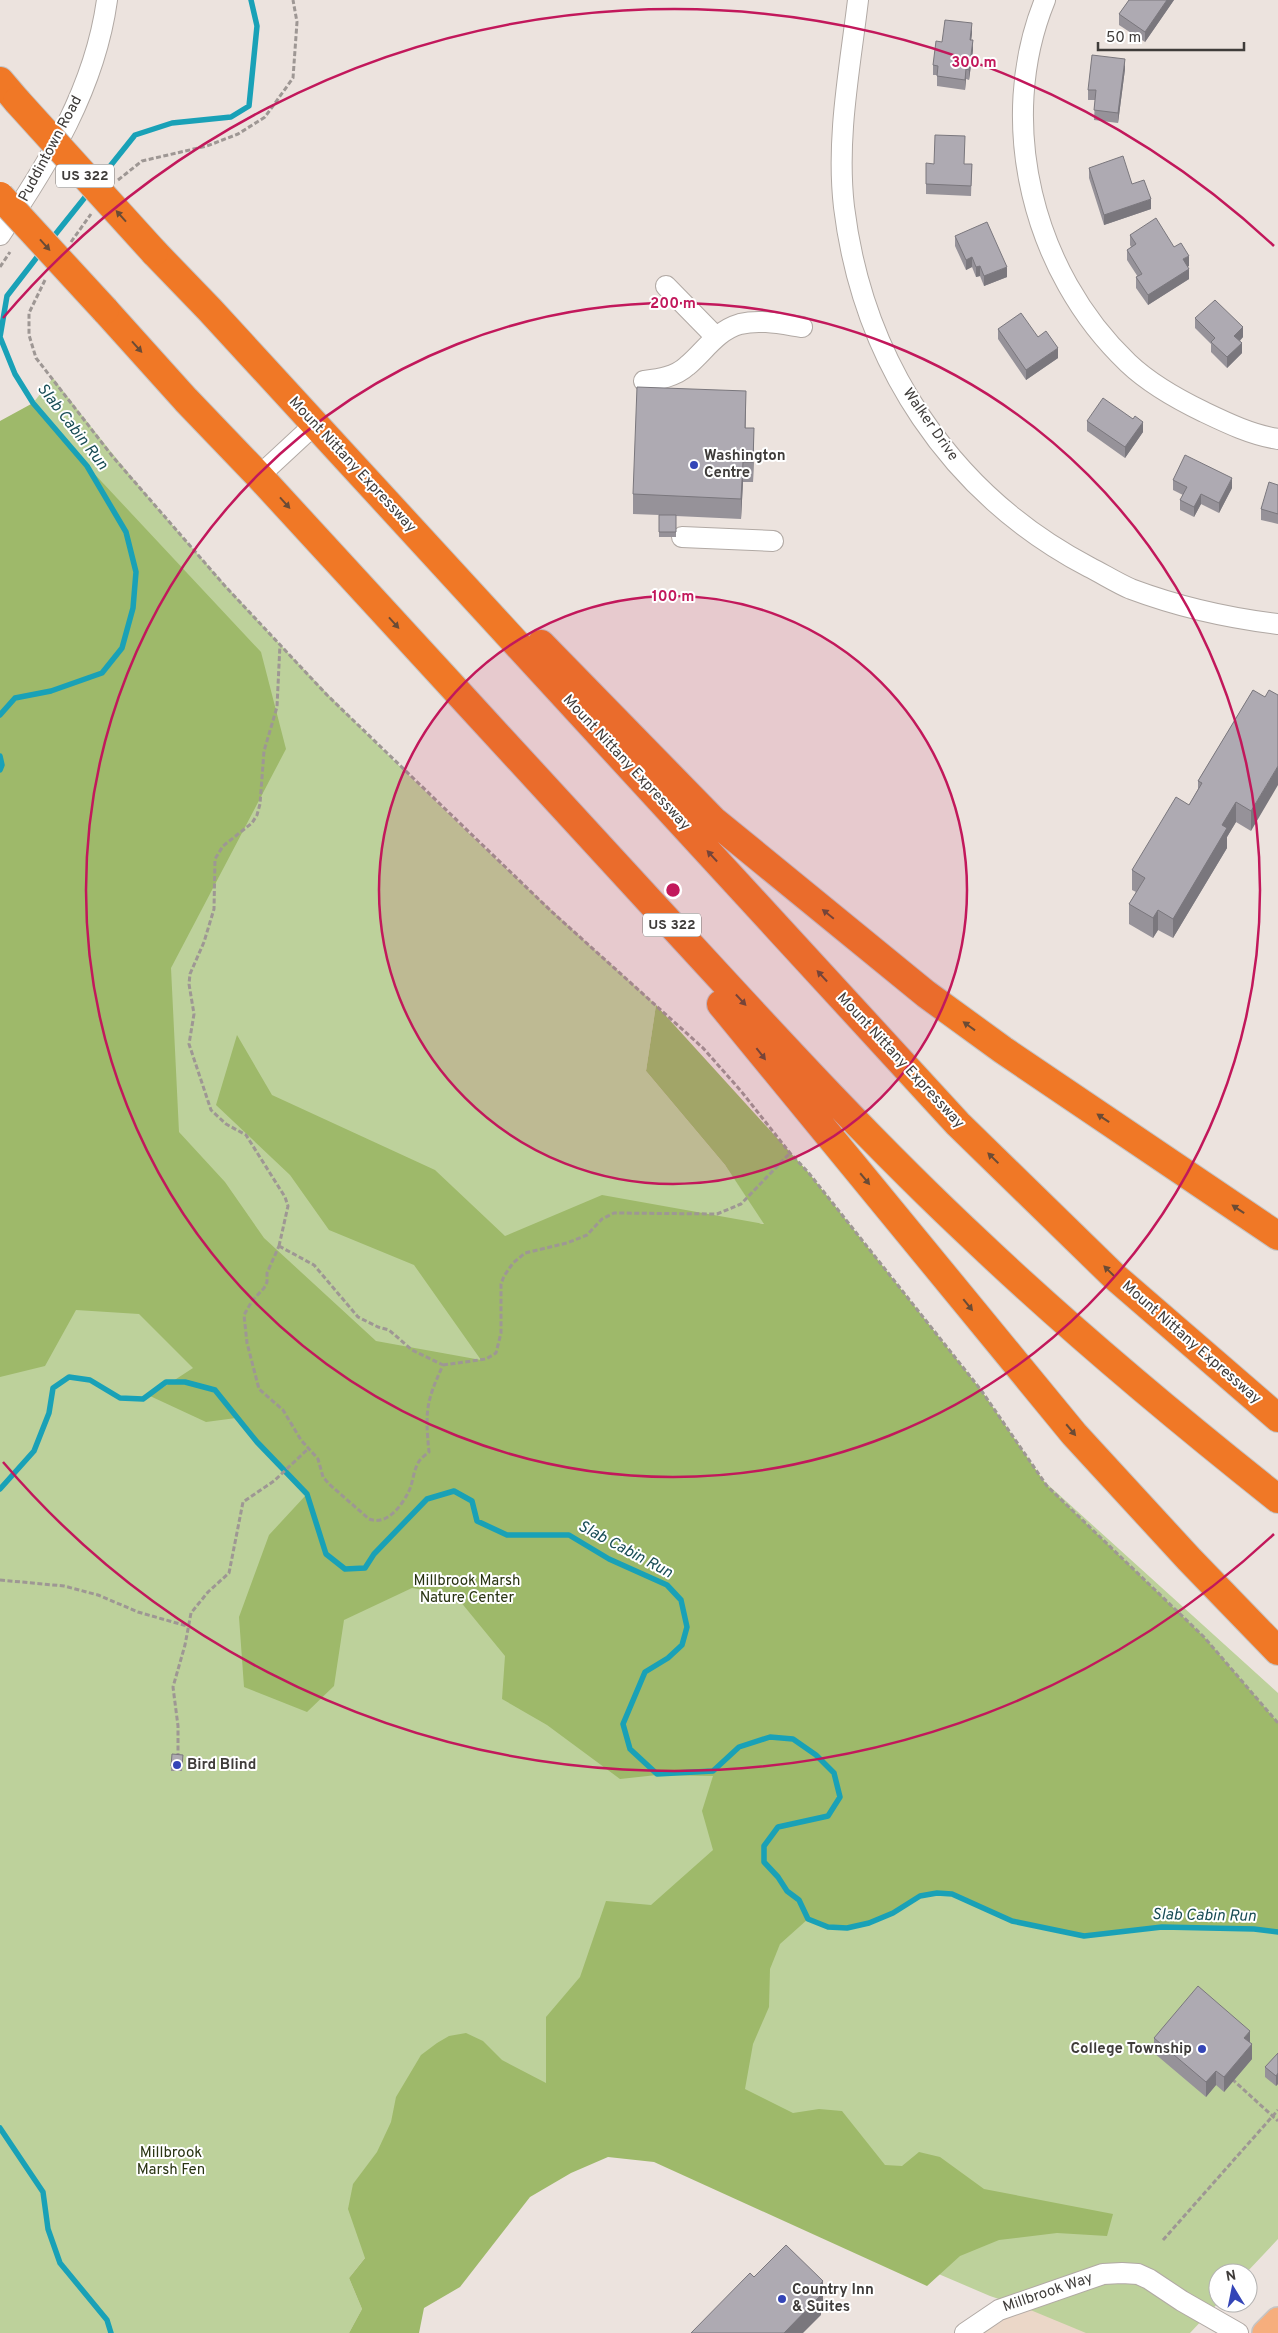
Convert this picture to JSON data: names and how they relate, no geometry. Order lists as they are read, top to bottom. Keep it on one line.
{"streets":{"highway":["US 322","Mount Nittany Expressway"],"street":["Puddintown Road","Walker Drive","Millbrook Way"]},"water":["Slab Cabin Run"],"parks":["Millbrook Marsh Nature Center","Millbrook Marsh Fen"],"places":["Washington Centre","Bird Blind","College Township","Country Inn & Suites"],"scale_bar":"50 m","north":"top","rings":["300 m","200 m","100 m"]}
